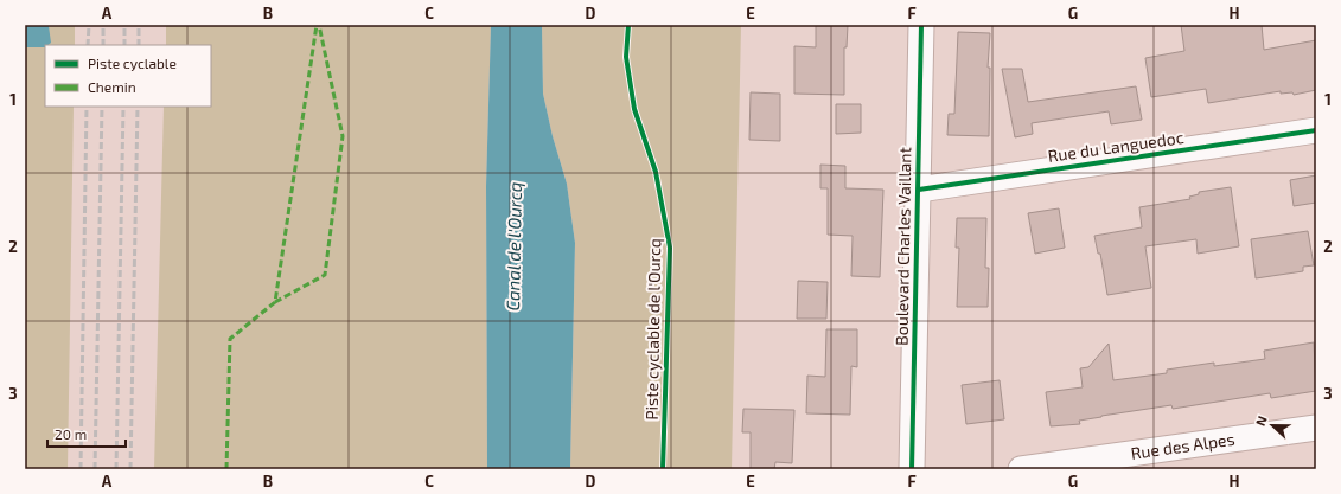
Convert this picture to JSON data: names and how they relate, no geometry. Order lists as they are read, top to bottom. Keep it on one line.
{"streets":{"street":["Rue du Languedoc","Boulevard Charles Vaillant","Rue des Alpes"],"cycle path":["Piste cyclable de l'Ourcq"]},"crossings":[["Rue du Languedoc","Boulevard Charles Vaillant"]],"water":["Canal de l'Ourcq"],"legend":["Piste cyclable","Chemin"],"scale_bar":"20 m","north":"left","grid":{"columns":["A","B","C","D","E","F","G","H"],"rows":["1","2","3"]}}
